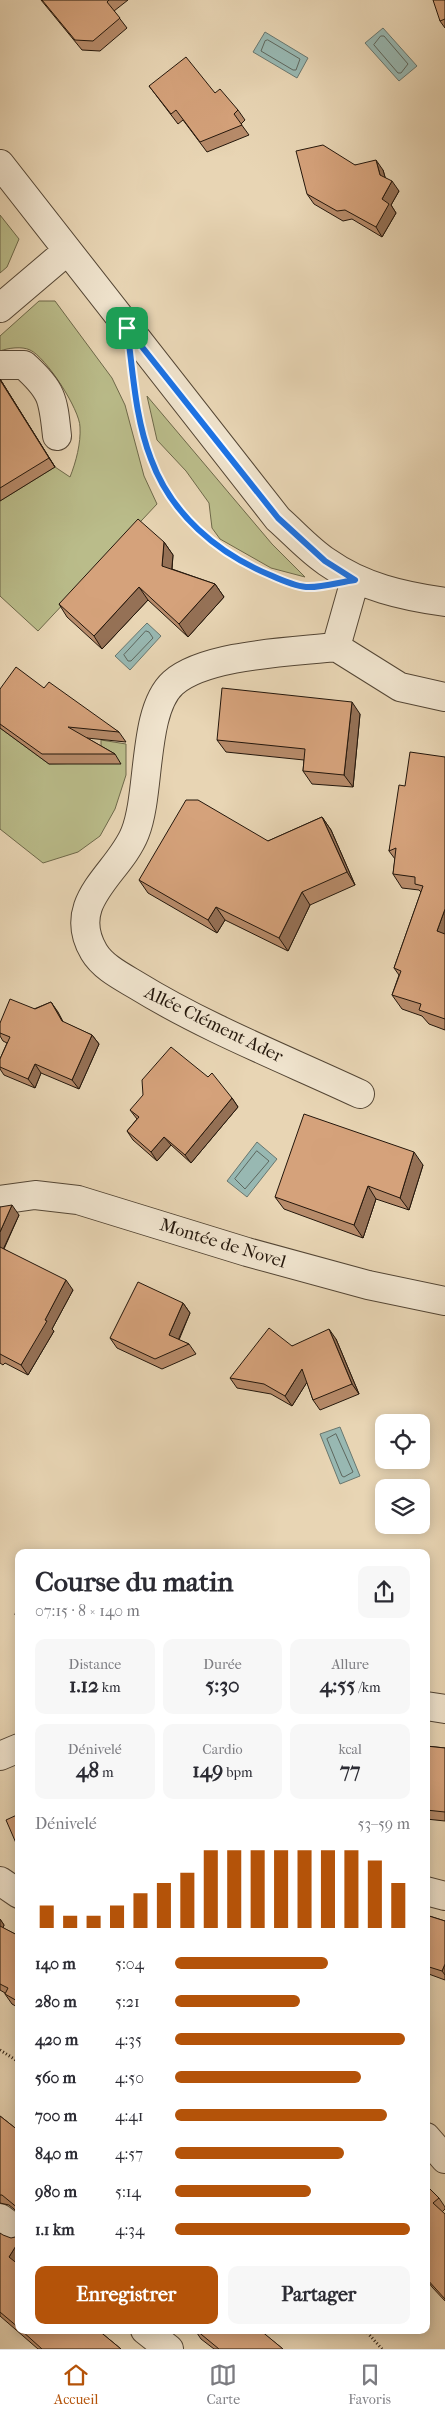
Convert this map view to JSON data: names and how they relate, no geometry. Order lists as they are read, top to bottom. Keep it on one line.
{"streets":{"street":["Allée Clément Ader","Montée de Novel"]},"page":{"heading":["Course du matin","07:15 · 8 × 140 m"],"stats":[["Distance","1.12 km"],["Durée","5:30"],["Allure","4:55 /km"],["Dénivelé","48 m"],["Cardio","149 bpm"],["kcal","77"]],"chart":["Dénivelé","53–59 m"],"list":[{"name":"140 m","note":"5:04"},{"name":"280 m","note":"5:21"},{"name":"420 m","note":"4:35"},{"name":"560 m","note":"4:50"},{"name":"700 m","note":"4:41"},{"name":"840 m","note":"4:57"},{"name":"980 m","note":"5:14"},{"name":"1.1 km","note":"4:34"}],"buttons":["Enregistrer","Partager"],"tabs":["Accueil","Carte","Favoris"]}}
